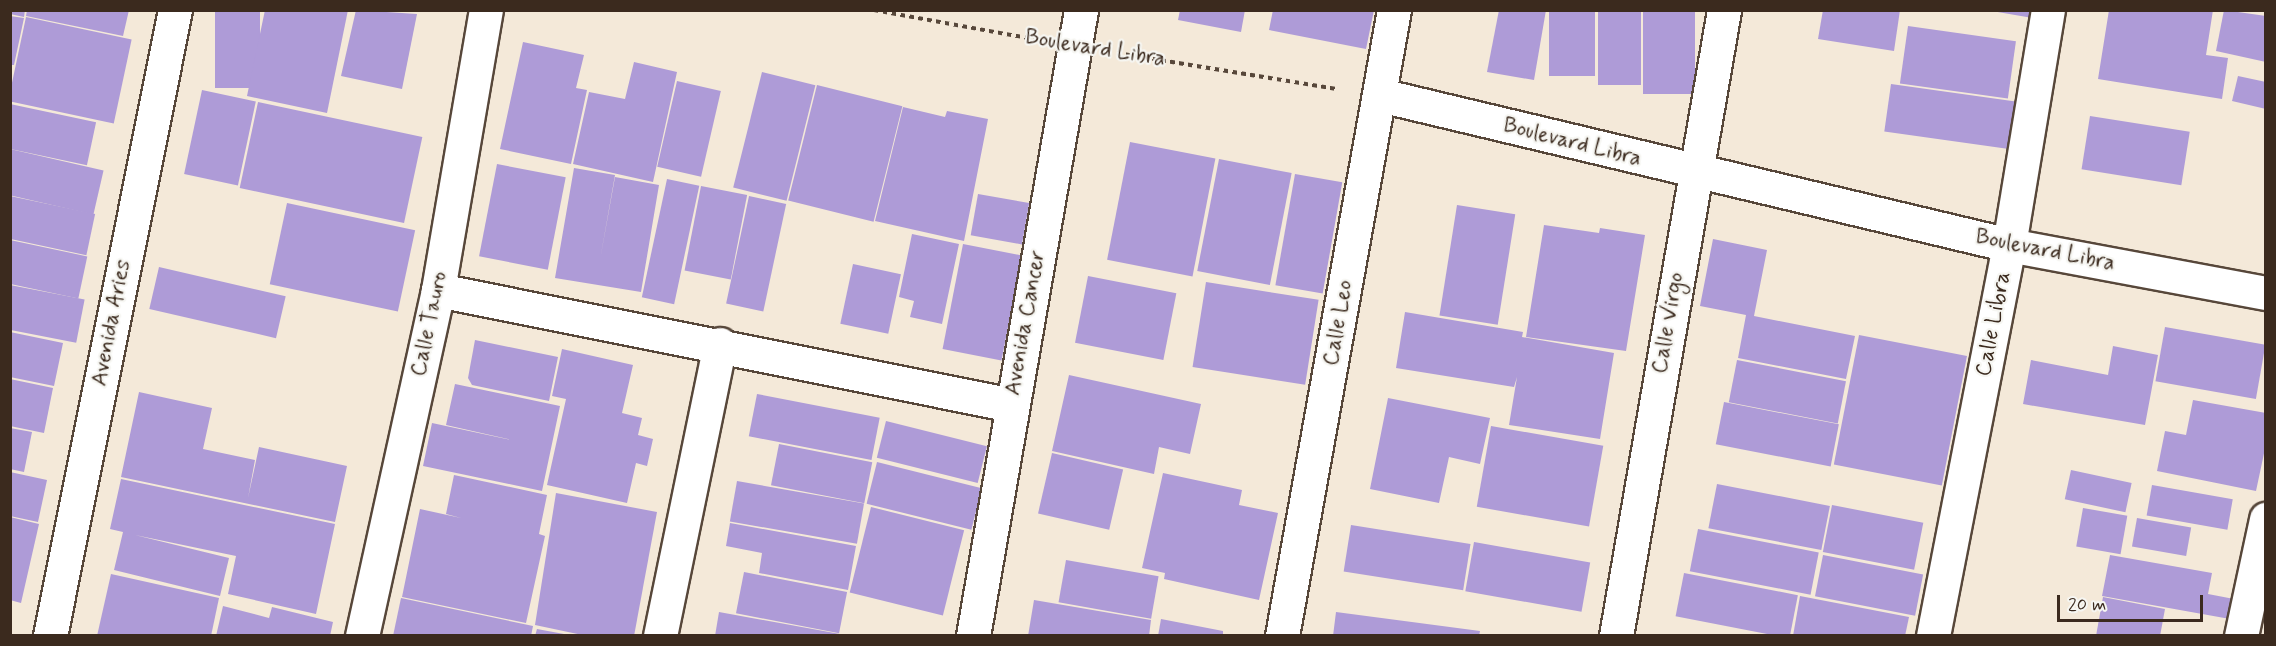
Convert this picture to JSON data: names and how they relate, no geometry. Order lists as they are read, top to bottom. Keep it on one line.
{"streets":{"street":["Boulevard Libra","Avenida Aries","Avenida Cancer","Calle Leo","Calle Virgo","Calle Tauro","Calle Libra"]},"crossings":[["Boulevard Libra","Avenida Cancer"],["Boulevard Libra","Calle Leo"],["Boulevard Libra","Calle Virgo"],["Boulevard Libra","Calle Libra"]],"scale_bar":"20 m"}
